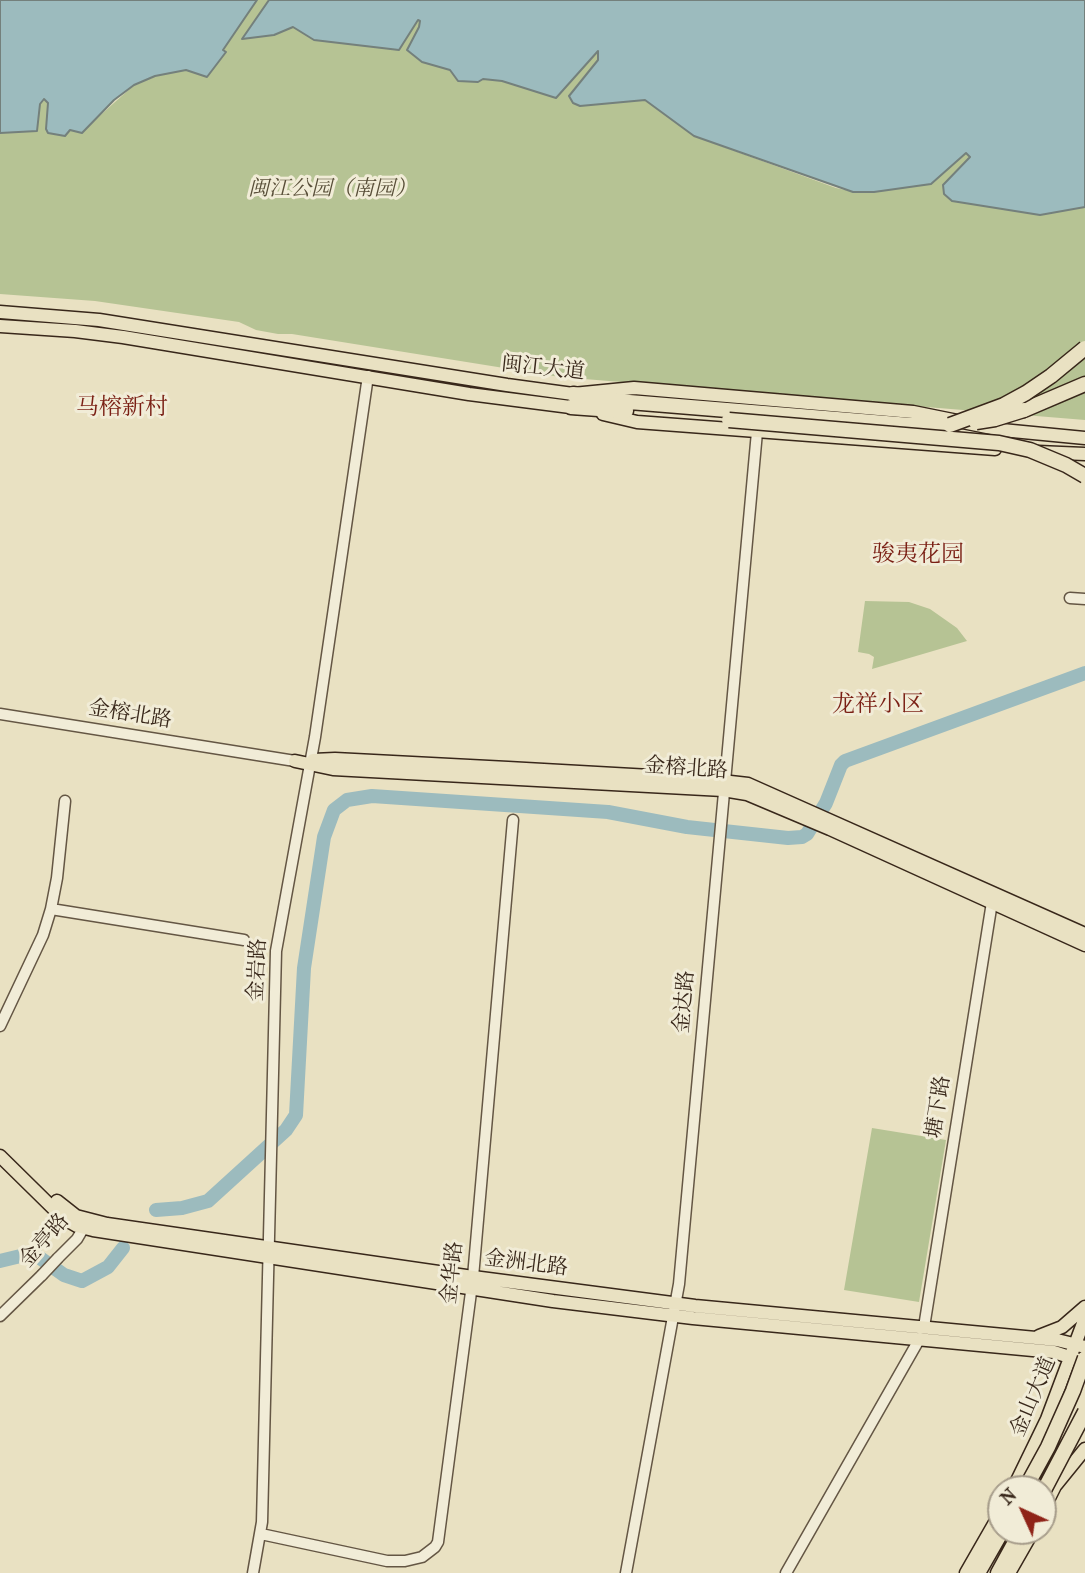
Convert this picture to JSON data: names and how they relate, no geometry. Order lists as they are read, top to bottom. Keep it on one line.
{"streets":{"main road":["闽江大道","金榕北路","金洲北路","金山大道"],"street":["金岩路","金达路","塘下路","金亭路","金华路"]},"crossings":[["闽江大道","金岩路"],["闽江大道","金达路"],["金榕北路","金岩路"],["金榕北路","金达路"],["金榕北路","塘下路"],["金岩路","金洲北路"],["金岩路","金华路"],["金达路","金洲北路"],["塘下路","金洲北路"],["金亭路","金洲北路"],["金洲北路","金华路"],["金洲北路","金山大道"]],"districts":["马榕新村","骏夷花园","龙祥小区"],"parks":["闽江公园（南园）"],"north":"top left"}
